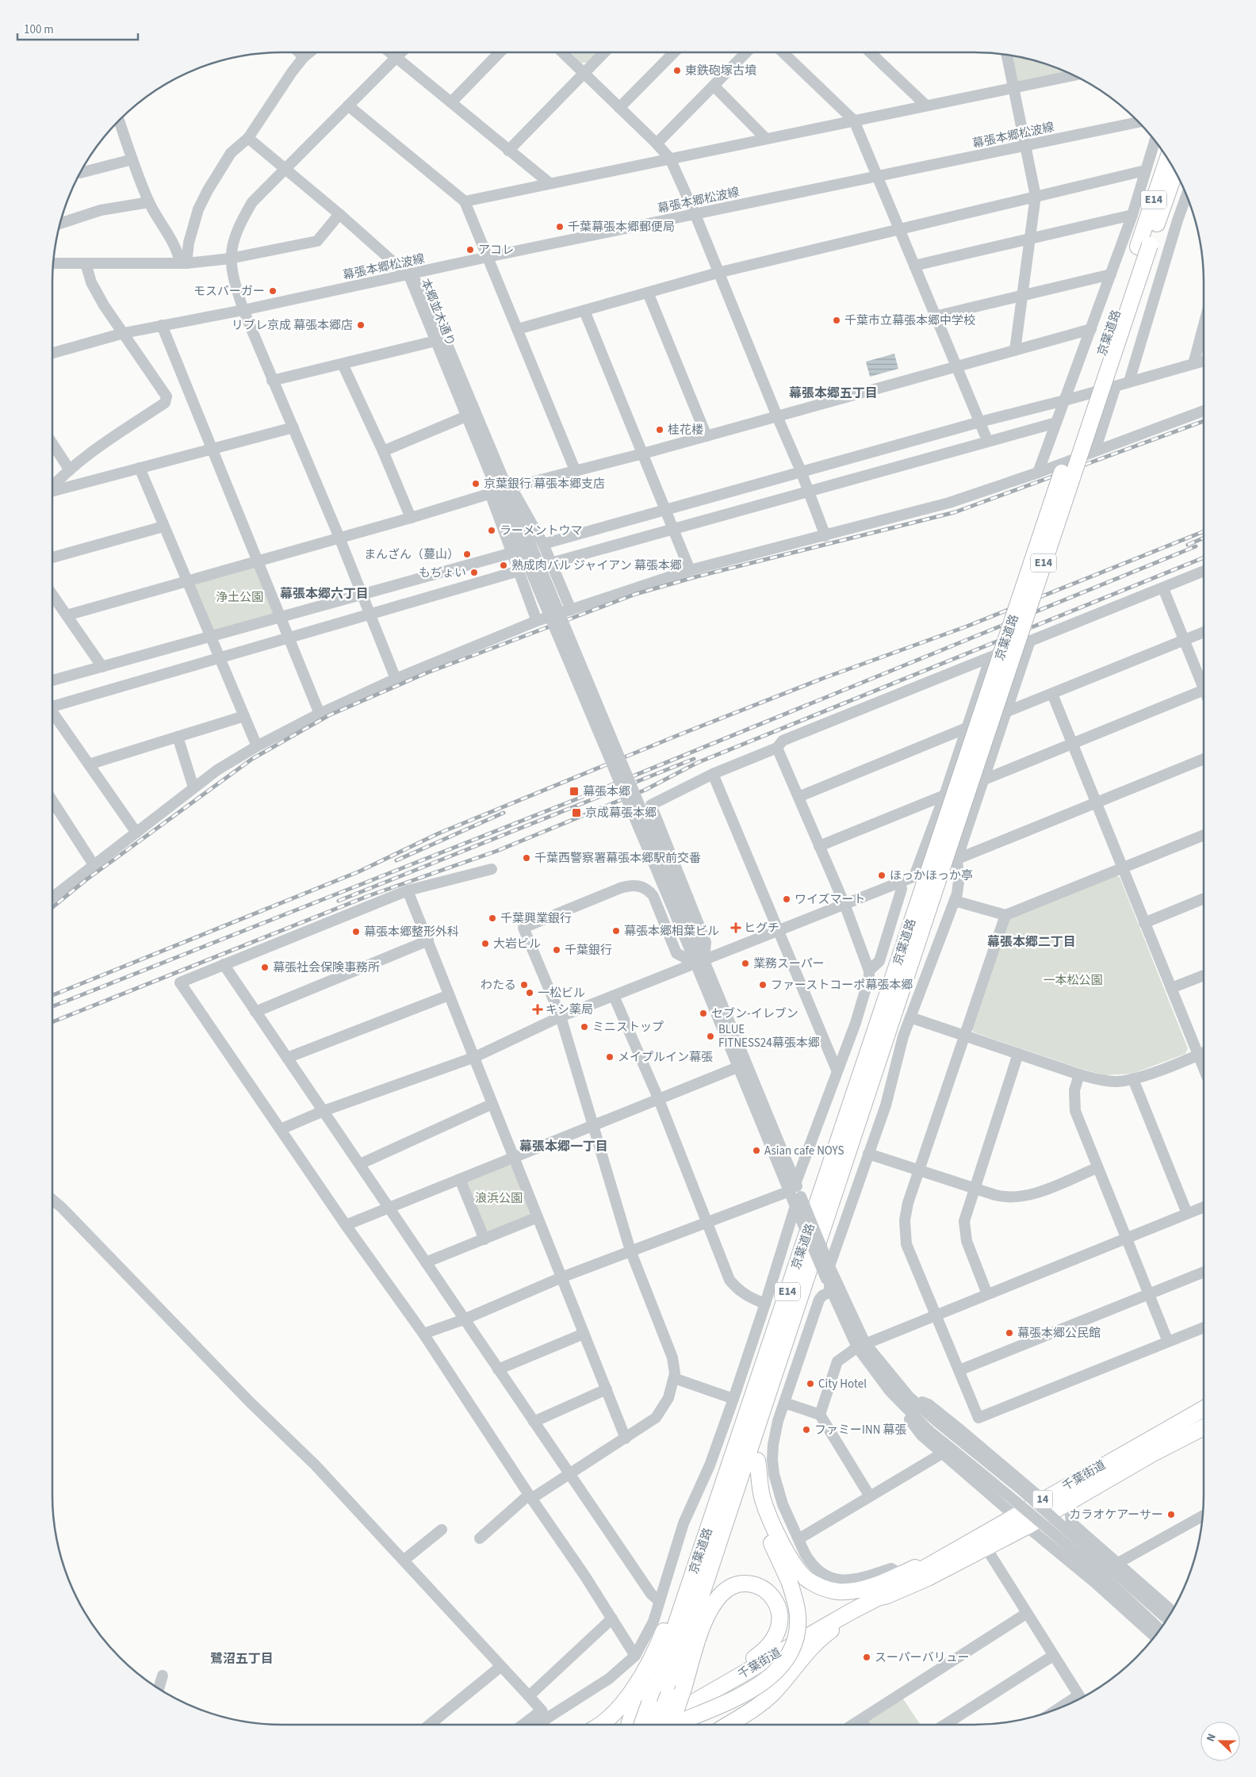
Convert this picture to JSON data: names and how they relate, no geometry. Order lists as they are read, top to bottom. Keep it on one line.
{"streets":{"highway":["E14","京葉道路","千葉街道","14"],"street":["幕張本郷松波線","本郷並木通り"]},"crossings":[["幕張本郷松波線","本郷並木通り"]],"districts":["幕張本郷五丁目","幕張本郷六丁目","幕張本郷二丁目","幕張本郷一丁目","鷺沼五丁目"],"parks":["浄土公園","一本松公園","浪浜公園"],"places":{"other":["東鉄砲塚古墳","千葉幕張本郷郵便局","アコレ","モスバーガー","千葉市立幕張本郷中学校","リブレ京成 幕張本郷店","桂花楼","京葉銀行 幕張本郷支店","ラーメントウマ","まんざん（蔓山）","熟成肉バル ジャイアン 幕張本郷","もぢょい","千葉西警察署幕張本郷駅前交番","ほっかほっか亭","ワイズマート","千葉興業銀行","幕張本郷相葉ビル","幕張本郷整形外科","大岩ビル","千葉銀行","業務スーパー","幕張社会保険事務所","わたる","ファーストコーポ幕張本郷","一松ビル","セブン-イレブン","ミニストップ","BLUE FITNESS24幕張本郷","メイプルイン幕張","Asian cafe NOYS","幕張本郷公民館","City Hotel","ファミーINN 幕張","カラオケアーサー","スーパーバリュー"],"transit":["幕張本郷","京成幕張本郷"],"health":["ヒグチ","キシ薬局"]},"scale_bar":"100 m","north":"left"}
